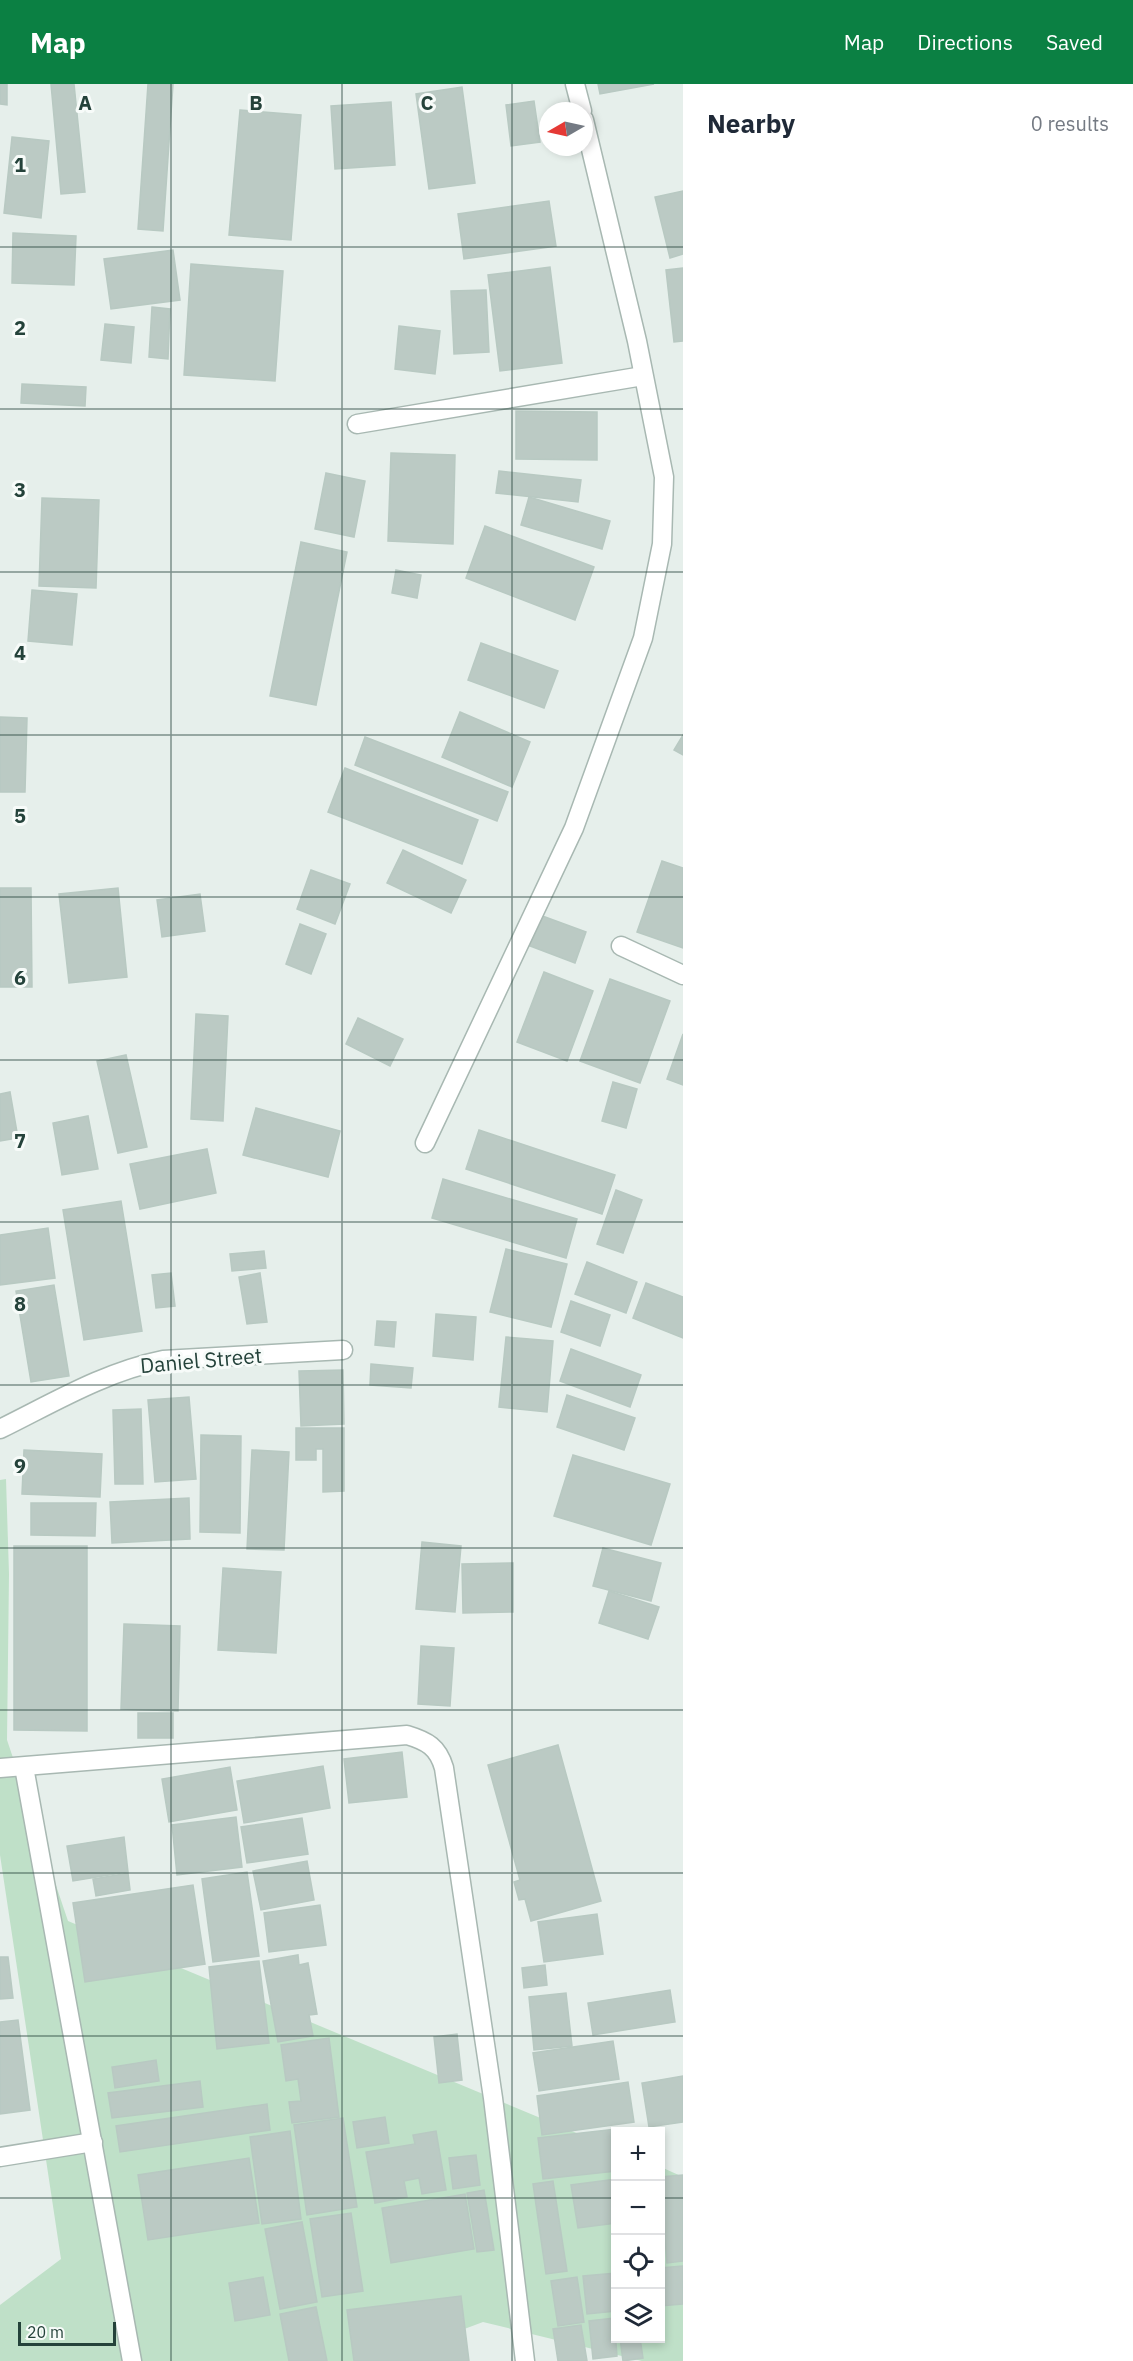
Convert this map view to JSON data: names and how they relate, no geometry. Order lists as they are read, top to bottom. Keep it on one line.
{"streets":{"street":["Daniel Street"]},"scale_bar":"20 m","north":"left","page":{"header":"Map","nav":["Map","Directions","Saved"],"heading":["Nearby","0 results"],"map_buttons":["+","−"],"scale":"20 m"},"grid":{"columns":["A","B","C"],"rows":["1","2","3","4","5","6","7","8","9"]}}
